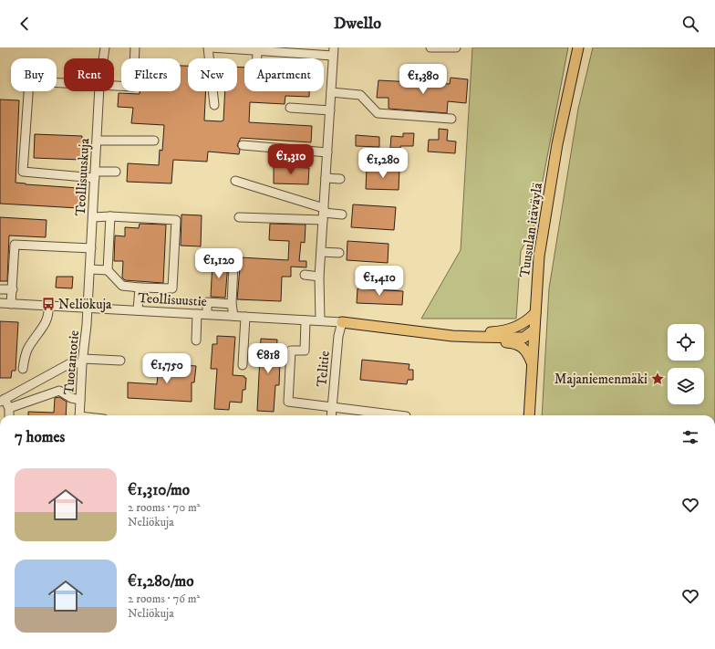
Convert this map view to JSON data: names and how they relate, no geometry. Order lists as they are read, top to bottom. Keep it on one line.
{"streets":{"main road":["Tuusulan itäväylä"],"street":["Teollisuuskuja","Teollisuustie","Tuotantotie","Telitie"]},"crossings":[["Teollisuuskuja","Teollisuustie"],["Teollisuuskuja","Tuotantotie"],["Teollisuustie","Tuotantotie"],["Teollisuustie","Telitie"]],"places":{"bus stop":["Neliökuja"],"place":["Majaniemenmäki"]},"page":{"header":"Dwello","chip":["Buy","Rent","Filters","New","Apartment"],"price":["€1,380","€1,310","€1,280","€1,120","€1,410","€818","€1,750"],"heading":"7 homes","list":[{"name":"€1,310/mo","note":"2 rooms · 70 m² · Neliökuja"},{"name":"€1,280/mo","note":"2 rooms · 76 m² · Neliökuja"}]}}
